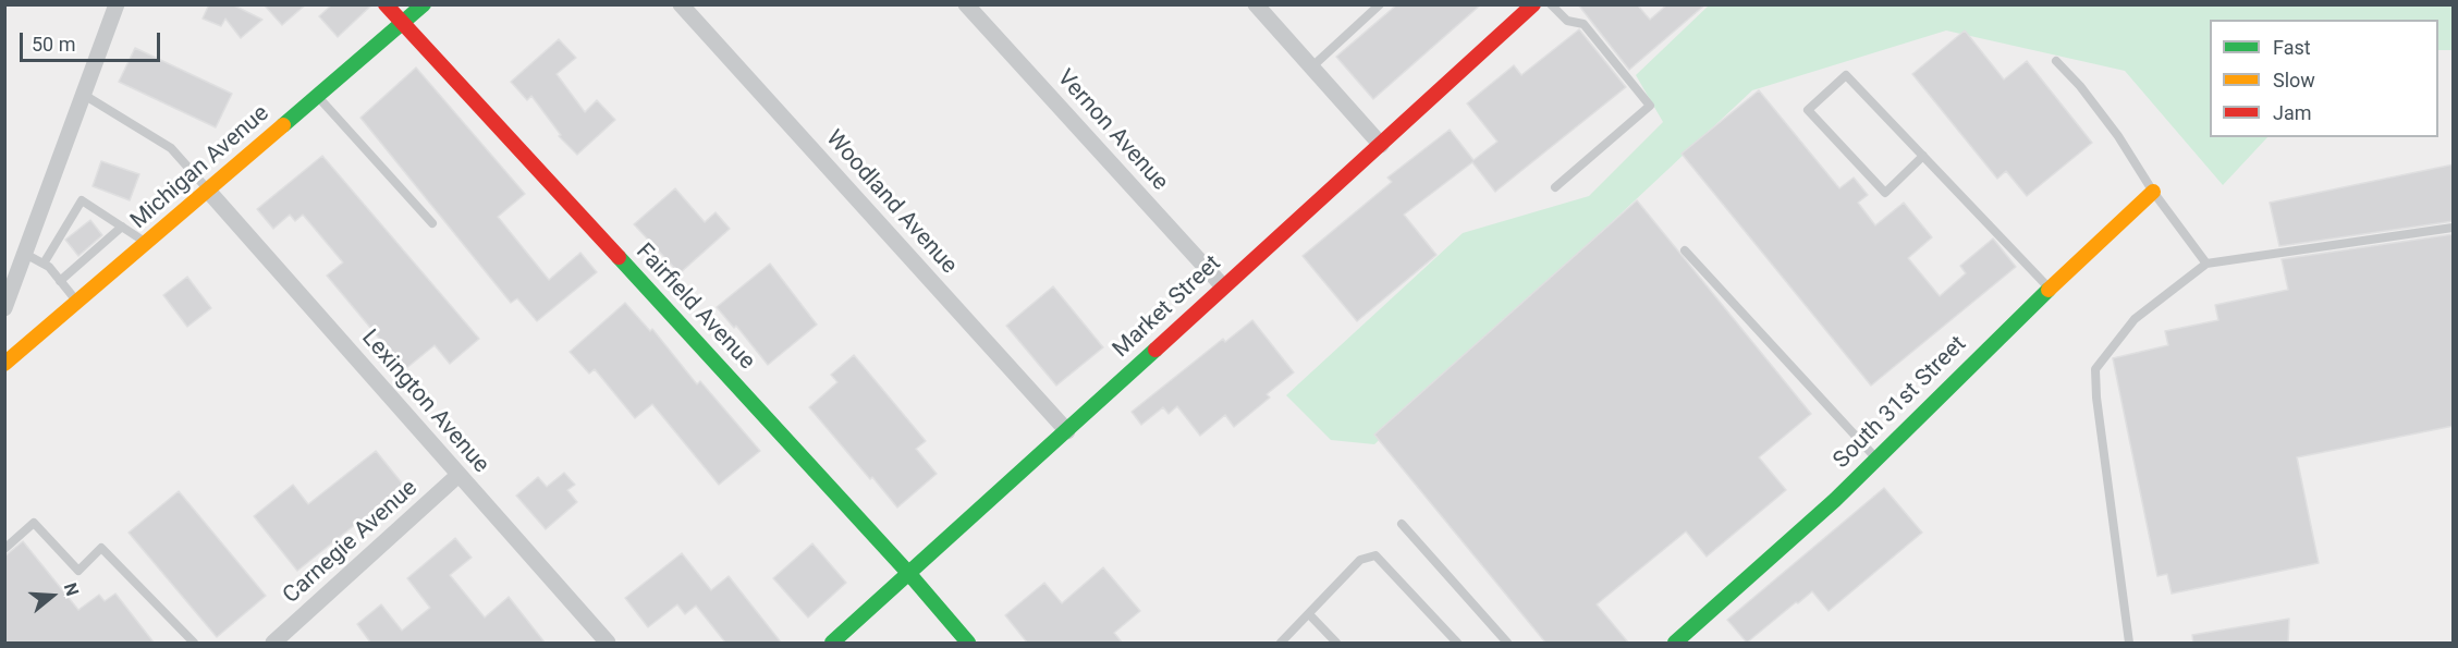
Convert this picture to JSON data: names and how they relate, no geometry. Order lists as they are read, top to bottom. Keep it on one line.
{"streets":{"street":["Vernon Avenue","Michigan Avenue","Woodland Avenue","Fairfield Avenue","Market Street","Lexington Avenue","South 31st Street","Carnegie Avenue"]},"crossings":[["Vernon Avenue","Market Street"],["Michigan Avenue","Fairfield Avenue"],["Michigan Avenue","Lexington Avenue"],["Woodland Avenue","Market Street"],["Fairfield Avenue","Market Street"],["Lexington Avenue","Carnegie Avenue"]],"legend":["Fast","Slow","Jam"],"scale_bar":"50 m","north":"right"}
